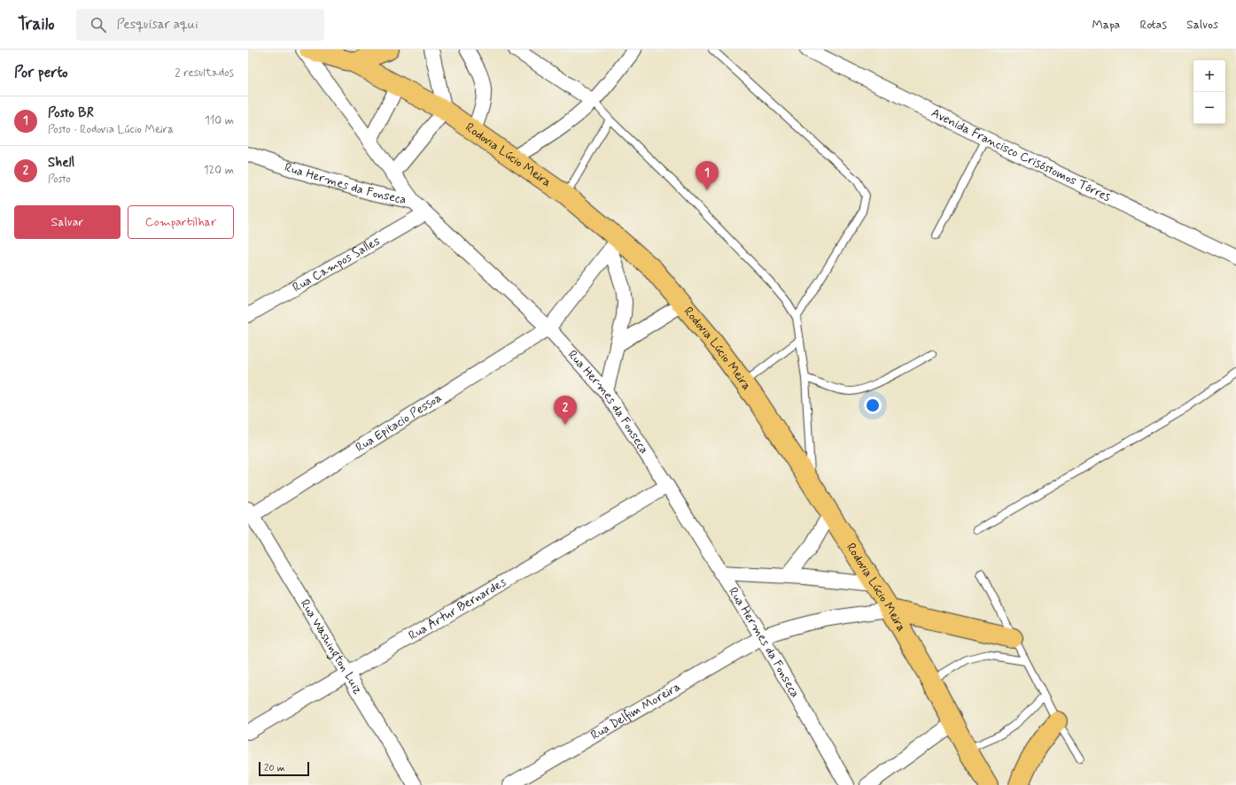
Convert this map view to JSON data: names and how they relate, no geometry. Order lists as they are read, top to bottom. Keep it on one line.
{"streets":{"highway":["Rodovia Lúcio Meira"],"street":["Avenida Francisco Crisóstomos Tôrres","Rua Hermes da Fonseca","Rua Campos Salles","Rua Epitacio Pessoa","Rua Artur Bernardes","Rua Washington Luiz","Rua Delfim Moreira"]},"crossings":[["Rodovia Lúcio Meira","Rua Epitacio Pessoa"],["Rodovia Lúcio Meira","Rua Delfim Moreira"],["Rua Hermes da Fonseca","Rua Campos Salles"],["Rua Hermes da Fonseca","Rua Epitacio Pessoa"],["Rua Hermes da Fonseca","Rua Artur Bernardes"],["Rua Hermes da Fonseca","Rua Delfim Moreira"],["Rua Epitacio Pessoa","Rua Washington Luiz"],["Rua Artur Bernardes","Rua Washington Luiz"]],"scale_bar":"20 m","page":{"header":"Trailo","search":"Pesquisar aqui","nav":["Mapa","Rotas","Salvos"],"heading":["Por perto","2 resultados"],"map_buttons":["+","−"],"list":[{"mark":"1","name":"Posto BR","note":"Posto · Rodovia Lúcio Meira","value":"110 m"},{"mark":"2","name":"Shell","note":"Posto","value":"120 m"}],"pins":["1","2"],"buttons":["Salvar","Compartilhar"],"scale":"20 m"}}
